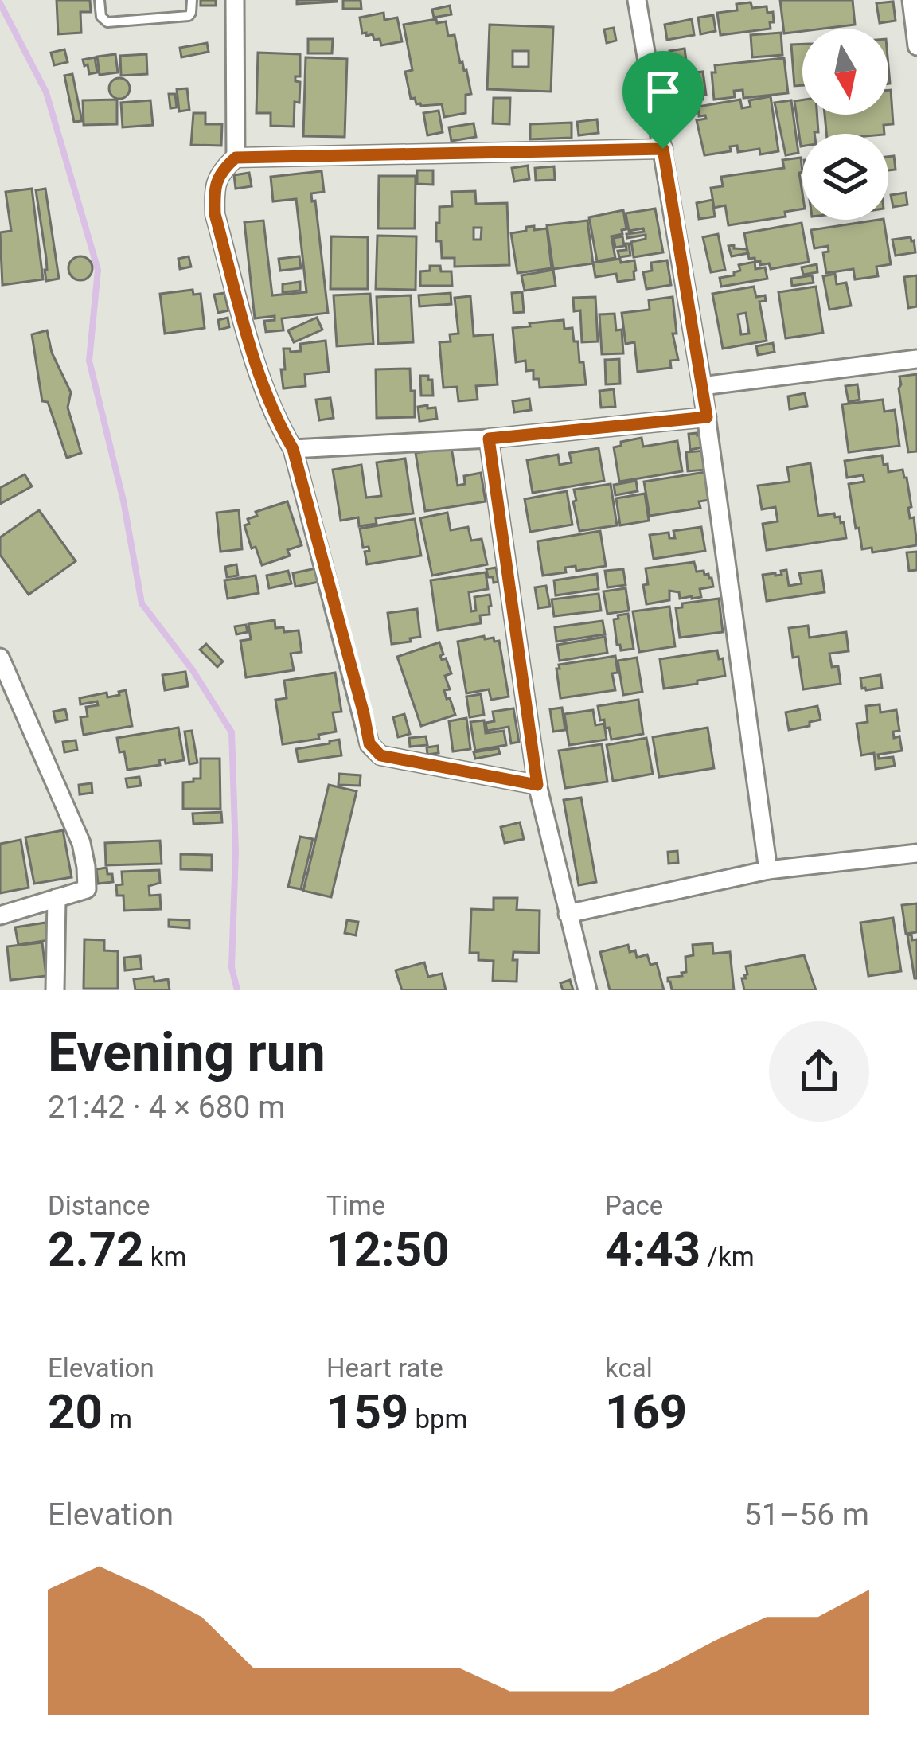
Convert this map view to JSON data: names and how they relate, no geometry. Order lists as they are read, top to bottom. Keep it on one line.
{"north":"bottom","page":{"heading":["Evening run","21:42 · 4 × 680 m"],"stats":[["Distance","2.72 km"],["Time","12:50"],["Pace","4:43 /km"],["Elevation","20 m"],["Heart rate","159 bpm"],["kcal","169"]],"chart":["Elevation","51–56 m"]}}
